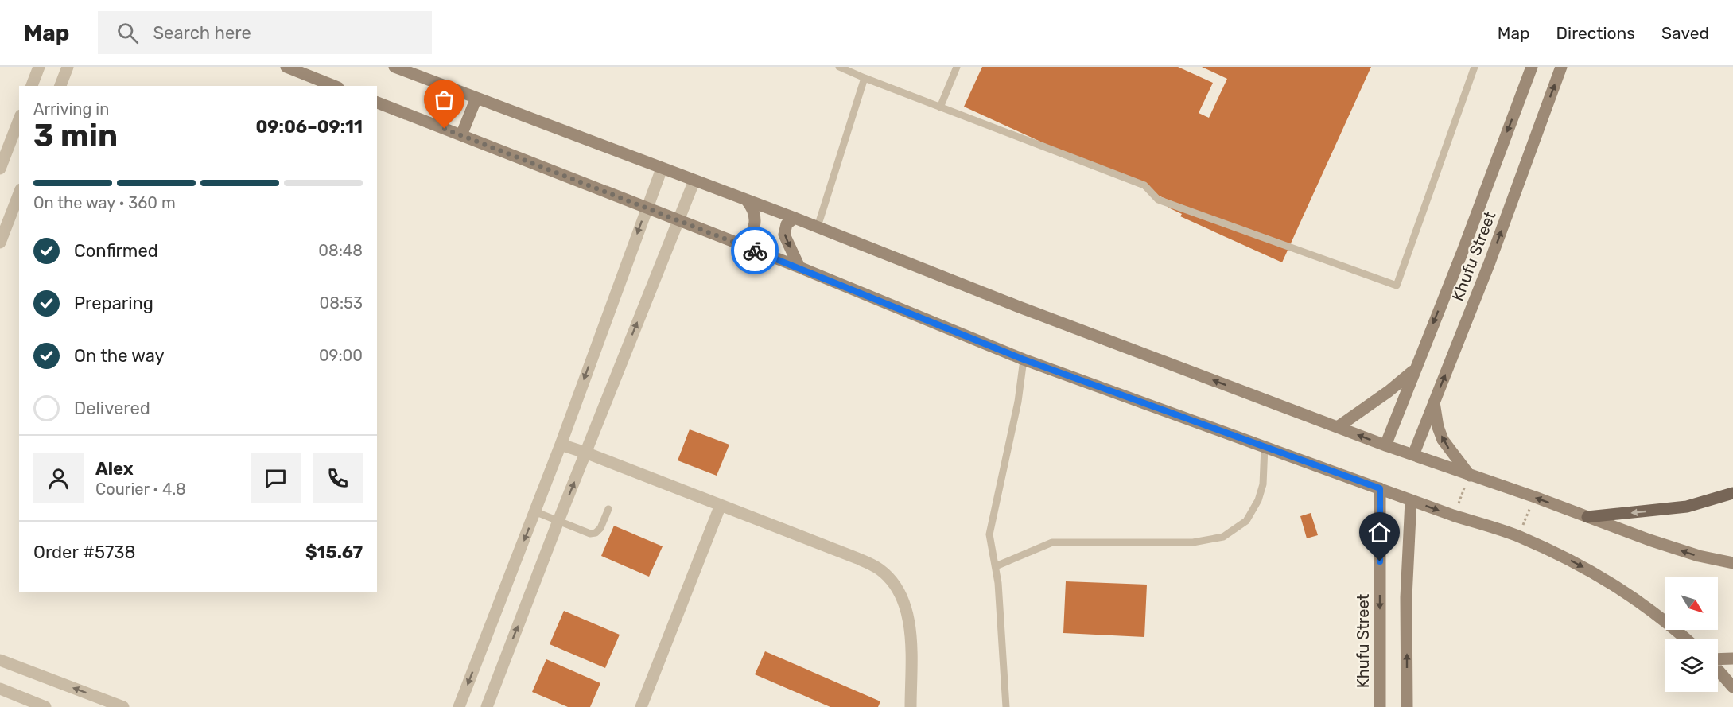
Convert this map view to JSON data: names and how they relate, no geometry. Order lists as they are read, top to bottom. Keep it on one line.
{"streets":{"street":["Khufu Street"]},"north":"bottom right","page":{"header":"Map","search":"Search here","nav":["Map","Directions","Saved"],"heading":["3 min","Arriving in","09:06–09:11"],"panel":["Alex","Courier · 4.8","Order #5738","$15.67"],"bar":"On the way · 360 m","list":[["Confirmed","08:48"],["Preparing","08:53"],["On the way","09:00"],"Delivered"]}}
